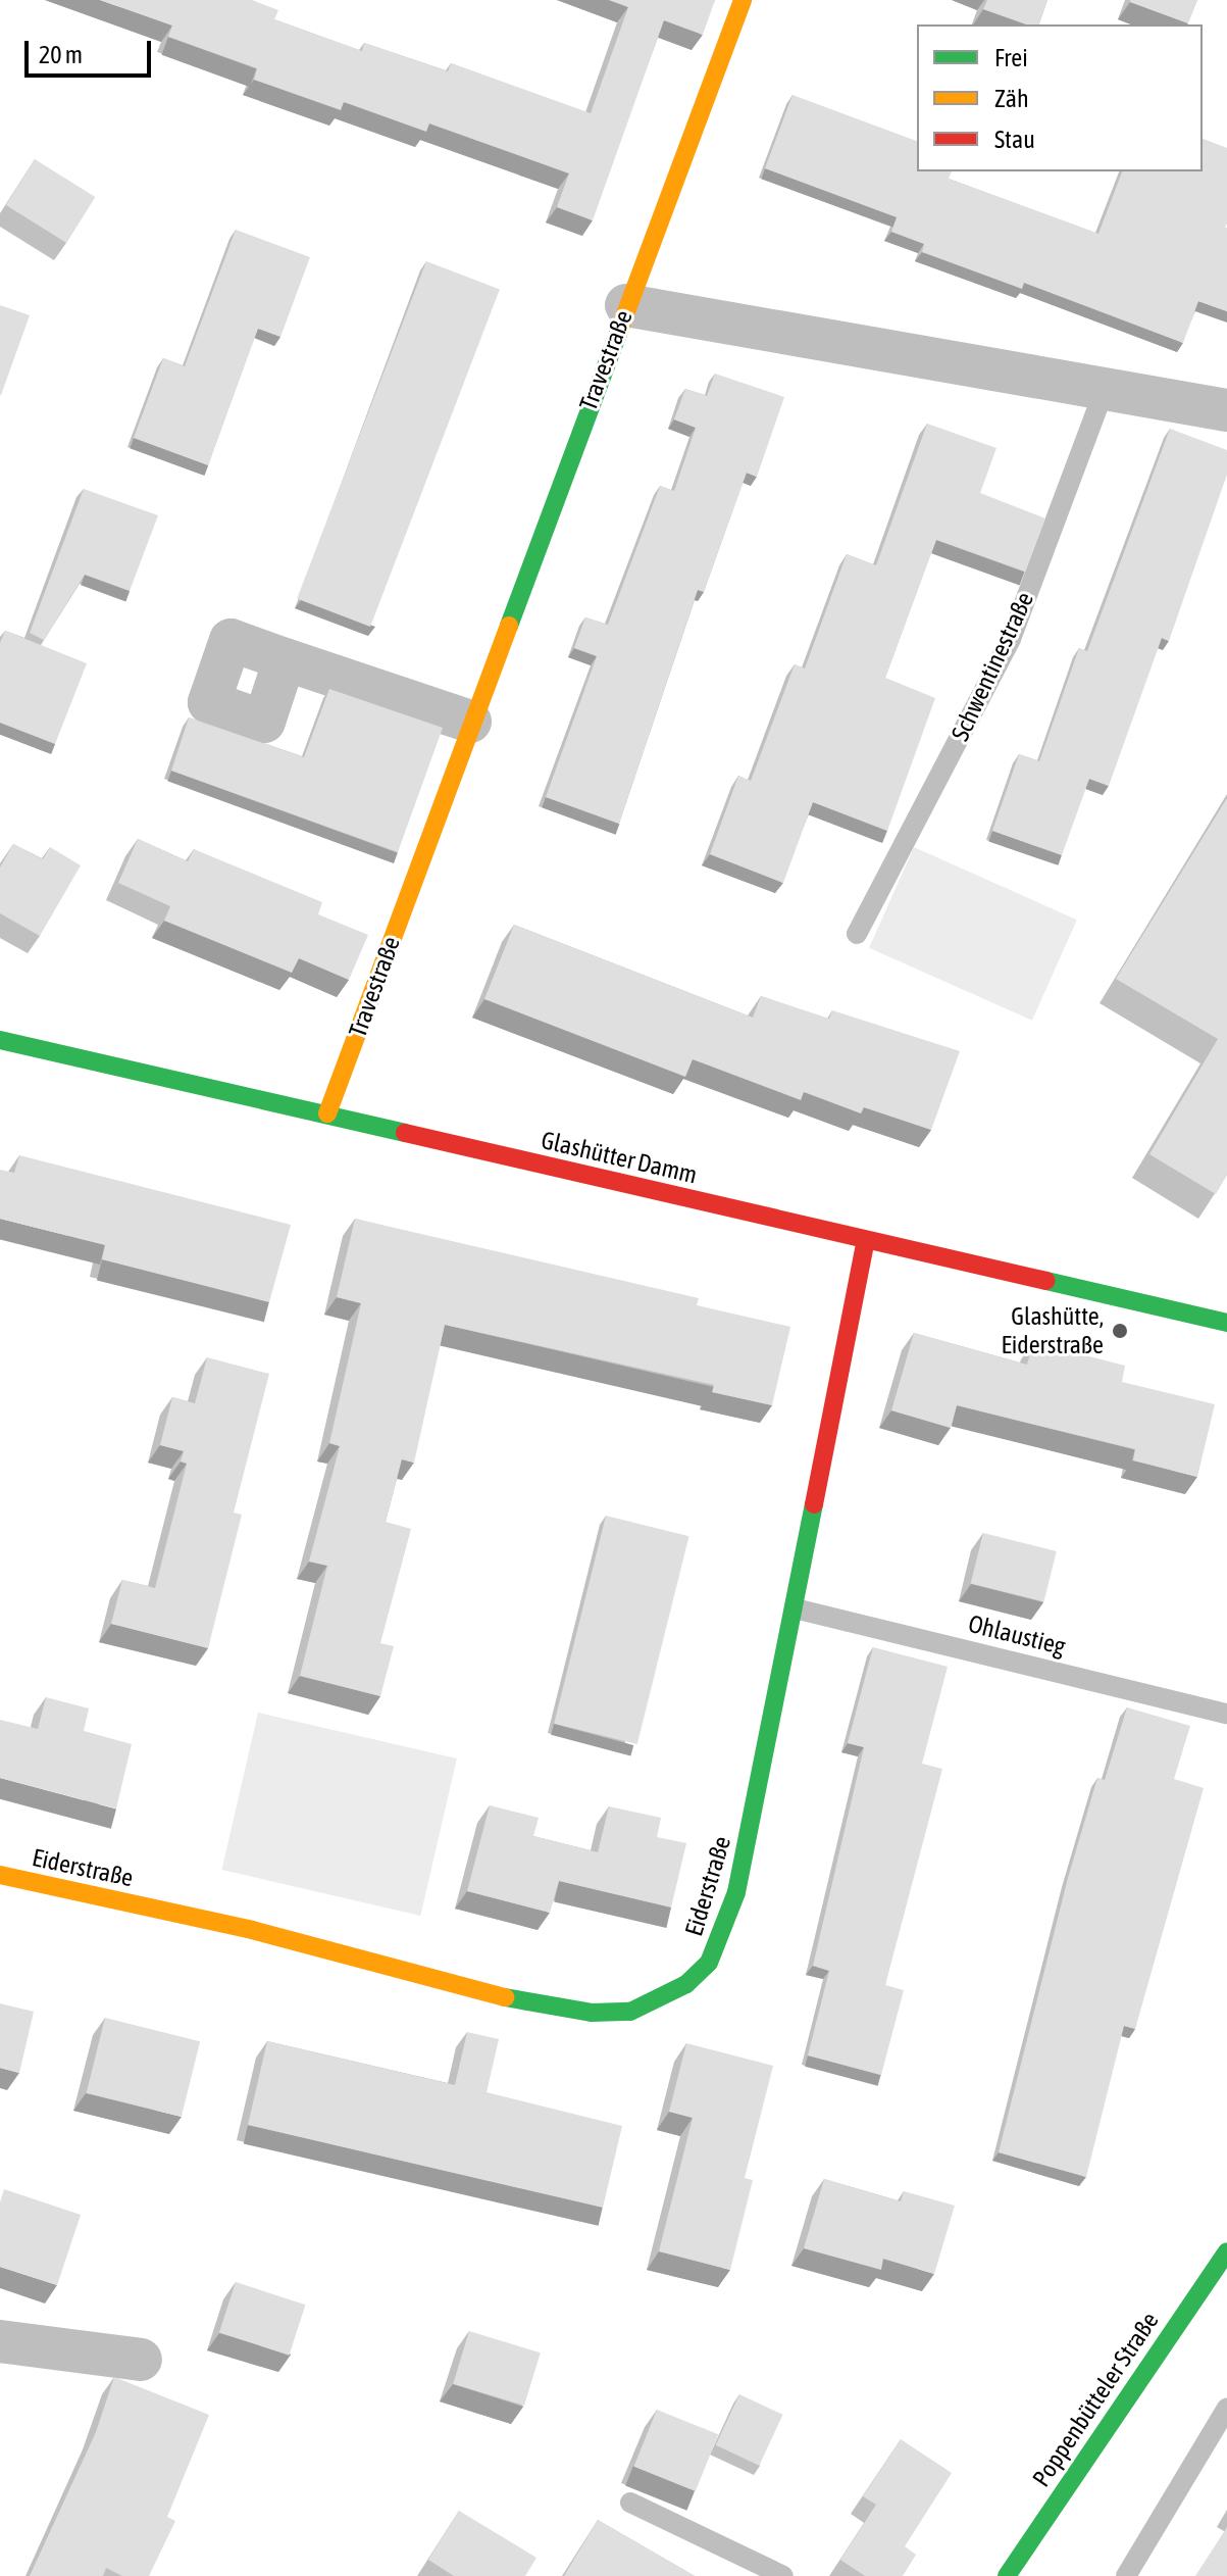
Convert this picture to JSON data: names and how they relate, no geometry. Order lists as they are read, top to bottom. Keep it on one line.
{"streets":{"street":["Travestraße","Glashütter Damm","Eiderstraße","Poppenbütteler Straße"],"lane":["Schwentinestraße","Ohlaustieg"]},"crossings":[["Travestraße","Glashütter Damm"],["Glashütter Damm","Eiderstraße"],["Ohlaustieg","Eiderstraße"]],"places":["Glashütte, Eiderstraße"],"legend":["Frei","Zäh","Stau"],"scale_bar":"20 m"}
